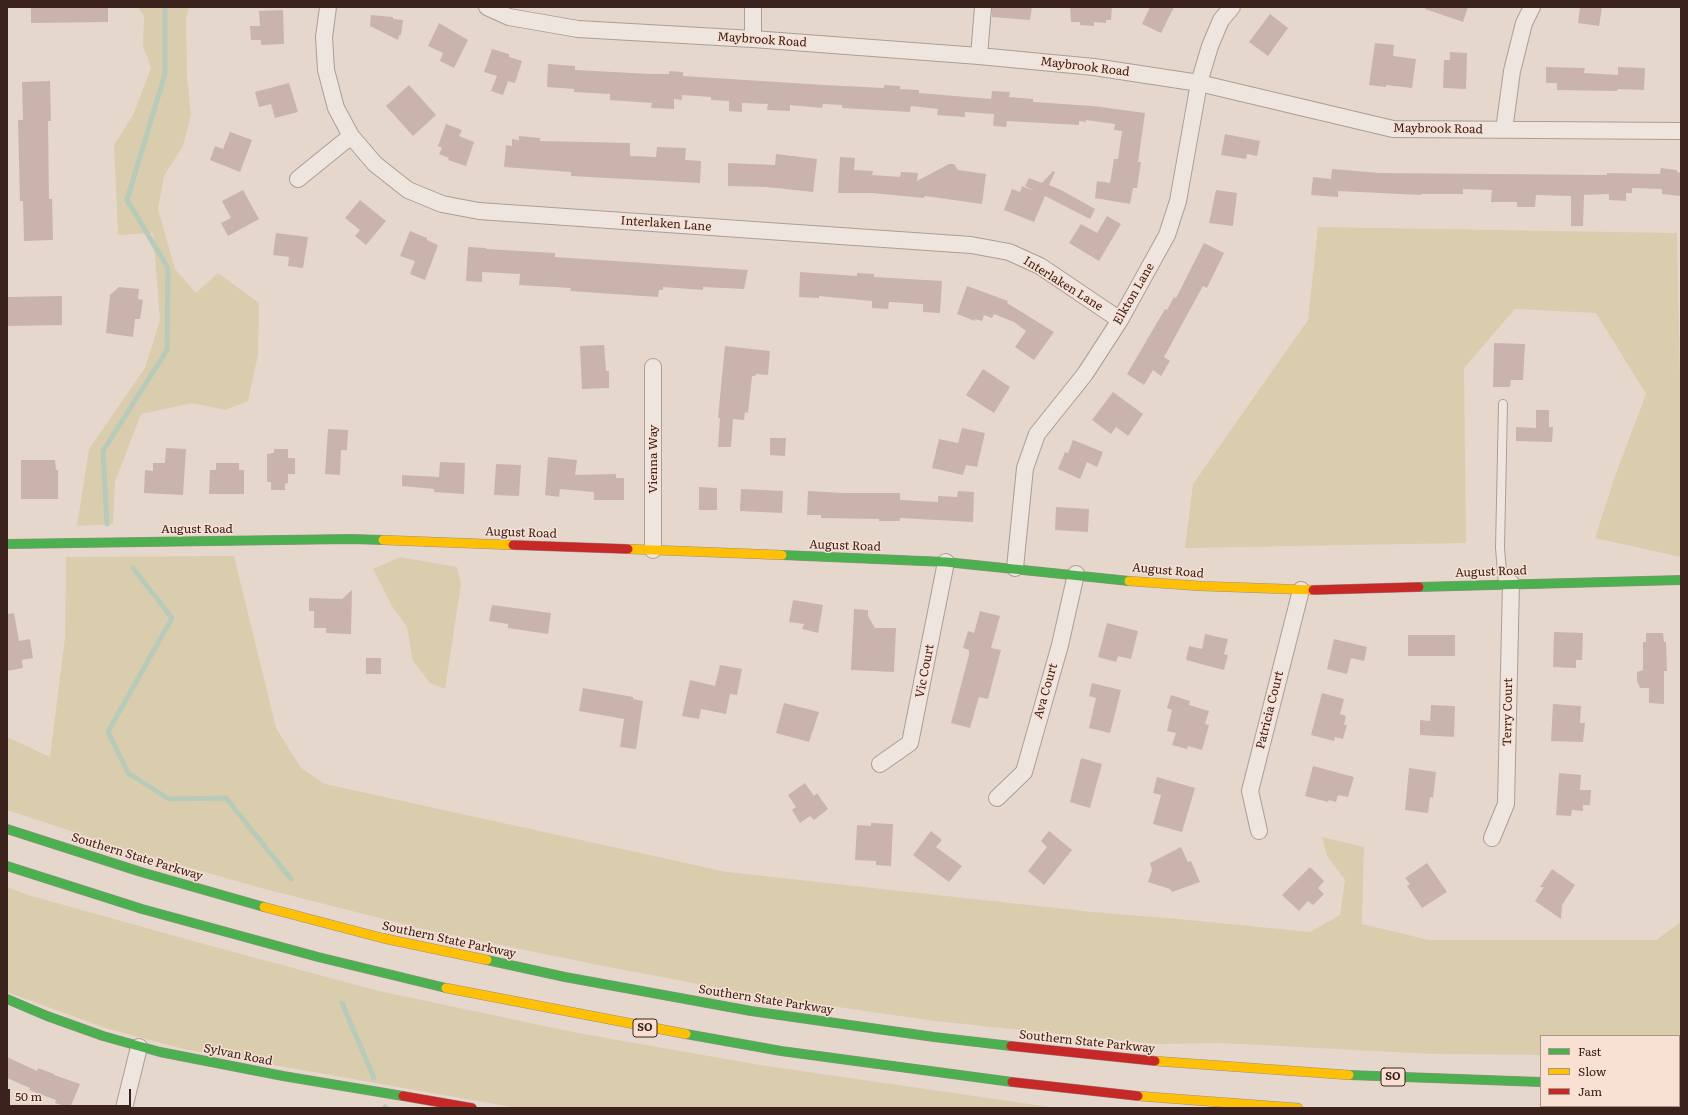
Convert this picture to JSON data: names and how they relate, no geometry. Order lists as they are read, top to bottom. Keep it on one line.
{"streets":{"main road":["August Road","Southern State Parkway","SO","Sylvan Road"],"street":["Maybrook Road","Interlaken Lane","Elkton Lane","Vienna Way","Vic Court","Ava Court","Patricia Court","Terry Court"]},"crossings":[["Maybrook Road","Elkton Lane"],["Interlaken Lane","Elkton Lane"],["Elkton Lane","August Road"],["Vienna Way","August Road"],["August Road","Vic Court"],["August Road","Ava Court"],["August Road","Patricia Court"],["August Road","Terry Court"]],"legend":["Fast","Slow","Jam"],"scale_bar":"50 m"}
